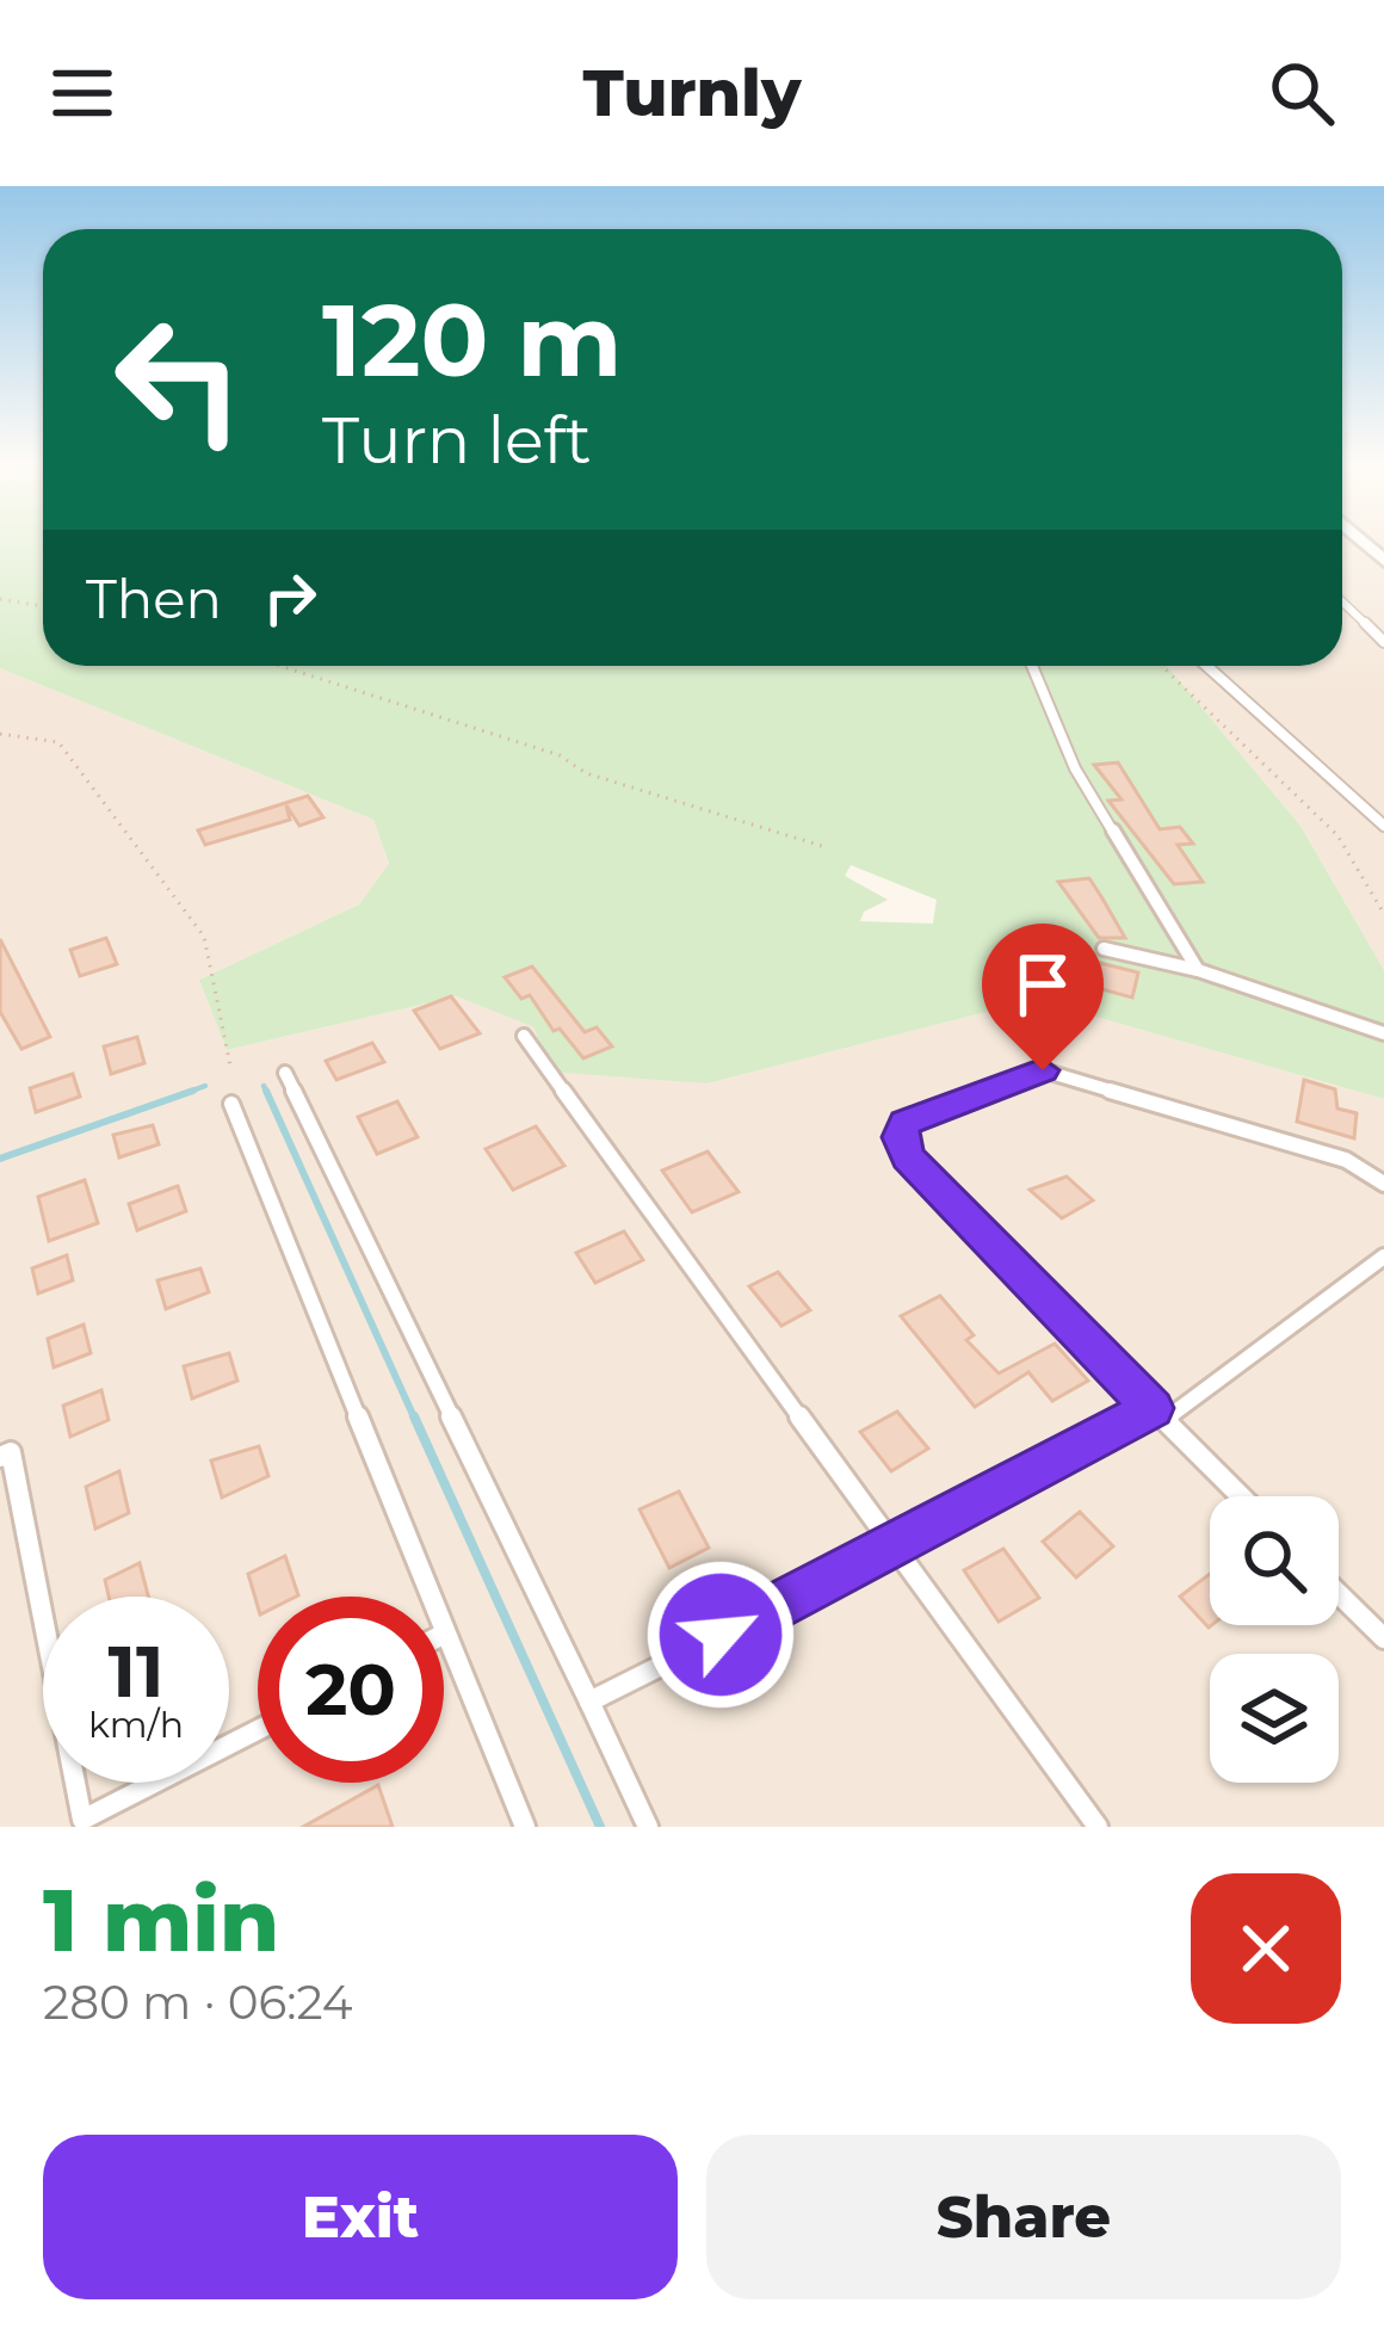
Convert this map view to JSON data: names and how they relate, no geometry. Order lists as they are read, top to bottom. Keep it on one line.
{"page":{"header":"Turnly","turn":["120 m","Turn left"],"then":"Then","speed":"11 km/h","limit":"20","heading":["1 min","280 m · 06:24"],"buttons":["Exit","Share"]}}
